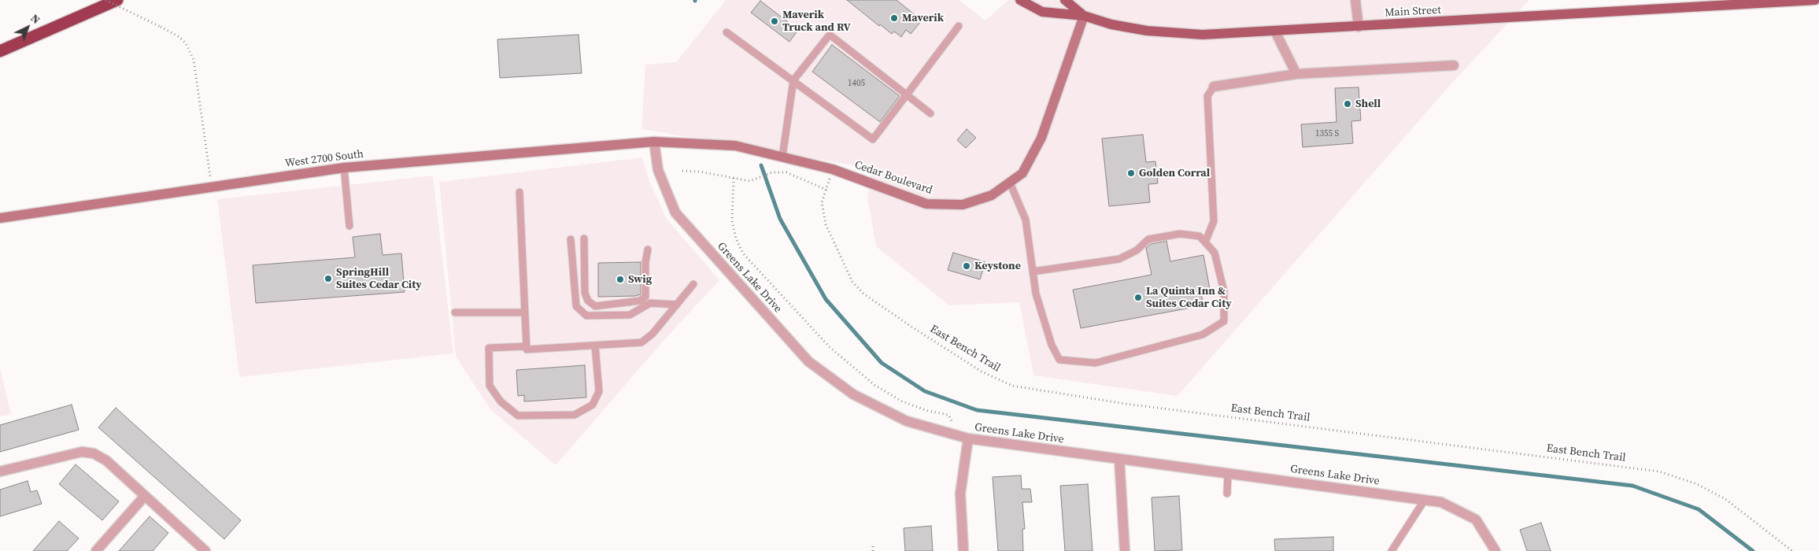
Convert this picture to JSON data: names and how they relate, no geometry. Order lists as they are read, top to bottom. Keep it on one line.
{"streets":{"main road":["Main Street"],"street":["West 2700 South","Cedar Boulevard","Greens Lake Drive"],"path":["East Bench Trail"]},"crossings":[["Main Street","Cedar Boulevard"],["West 2700 South","Cedar Boulevard"],["West 2700 South","Greens Lake Drive"],["Cedar Boulevard","Greens Lake Drive"],["Cedar Boulevard","East Bench Trail"]],"places":["Maverik","Maverik Truck and RV","Shell","Golden Corral","Keystone","SpringHill Suites Cedar City","Swig","La Quinta Inn & Suites Cedar City"],"house_numbers":["1405","1355 S"],"north":"top right"}
